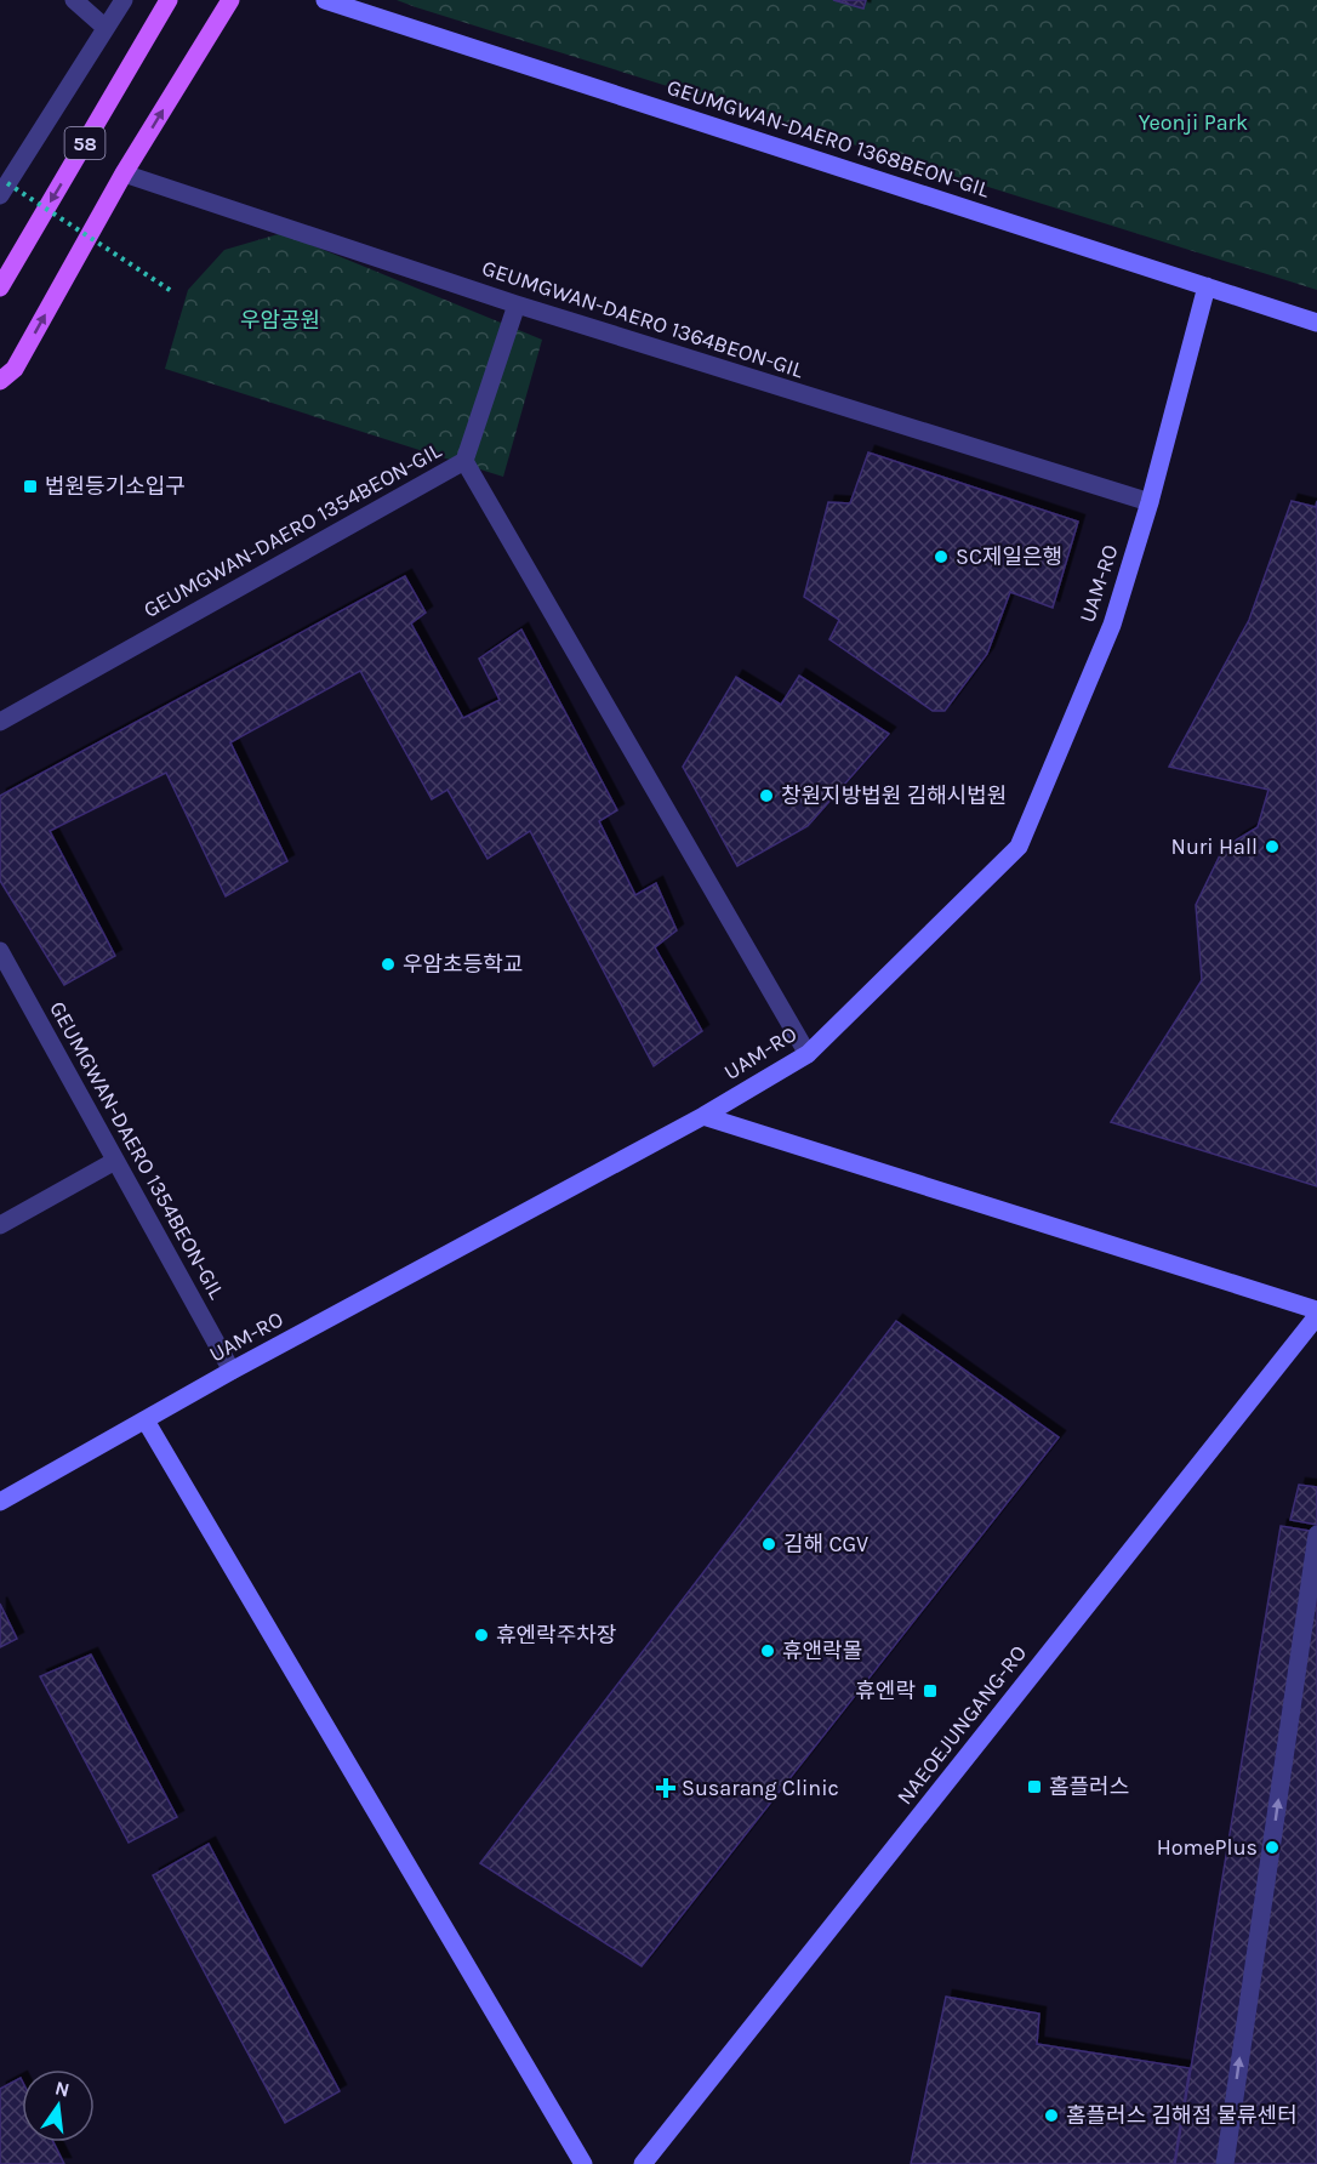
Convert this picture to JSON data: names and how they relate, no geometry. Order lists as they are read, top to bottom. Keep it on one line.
{"streets":{"main road":["58"],"street":["GEUMGWAN-DAERO 1368BEON-GIL","GEUMGWAN-DAERO 1364BEON-GIL","GEUMGWAN-DAERO 1354BEON-GIL","UAM-RO","NAEOEJUNGANG-RO"]},"crossings":[["GEUMGWAN-DAERO 1368BEON-GIL","UAM-RO"],["GEUMGWAN-DAERO 1364BEON-GIL","GEUMGWAN-DAERO 1354BEON-GIL"],["GEUMGWAN-DAERO 1364BEON-GIL","UAM-RO"],["GEUMGWAN-DAERO 1354BEON-GIL","UAM-RO"]],"parks":["Yeonji Park","우암공원"],"places":{"transit":["법원등기소입구","휴엔락","홈플러스"],"other":["SC제일은행","창원지방법원 김해시법원","Nuri Hall","우암초등학교","김해 CGV","휴엔락주차장","휴앤락몰","HomePlus","홈플러스 김해점 물류센터"],"health":["Susarang Clinic"]},"north":"top"}
